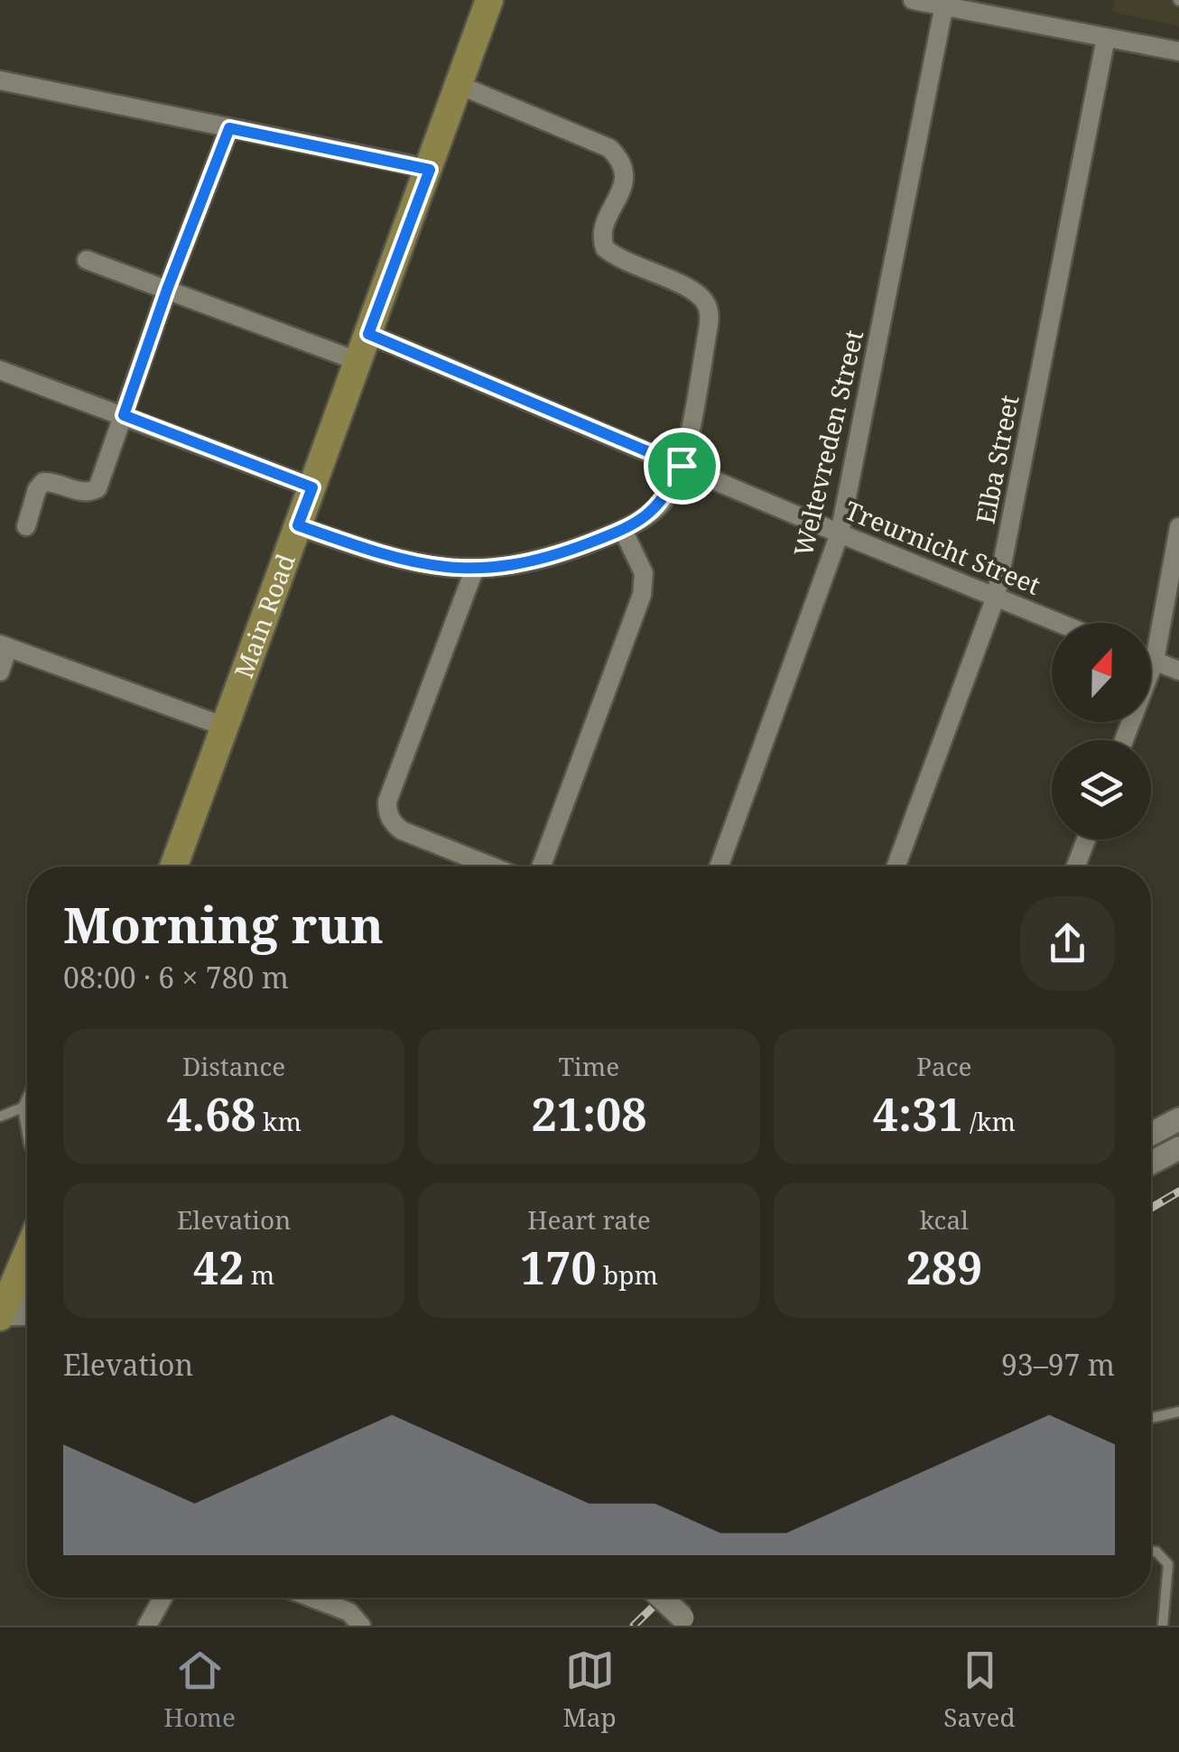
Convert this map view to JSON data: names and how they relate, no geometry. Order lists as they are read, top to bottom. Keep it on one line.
{"streets":{"main road":["Main Road"],"street":["Weltevreden Street","Elba Street","Treurnicht Street"]},"crossings":[["Weltevreden Street","Treurnicht Street"],["Elba Street","Treurnicht Street"],["Treurnicht Street","Main Road"]],"north":"top","page":{"heading":["Morning run","08:00 · 6 × 780 m"],"stats":[["Distance","4.68 km"],["Time","21:08"],["Pace","4:31 /km"],["Elevation","42 m"],["Heart rate","170 bpm"],["kcal","289"]],"chart":["Elevation","93–97 m"],"tabs":["Home","Map","Saved"]}}
